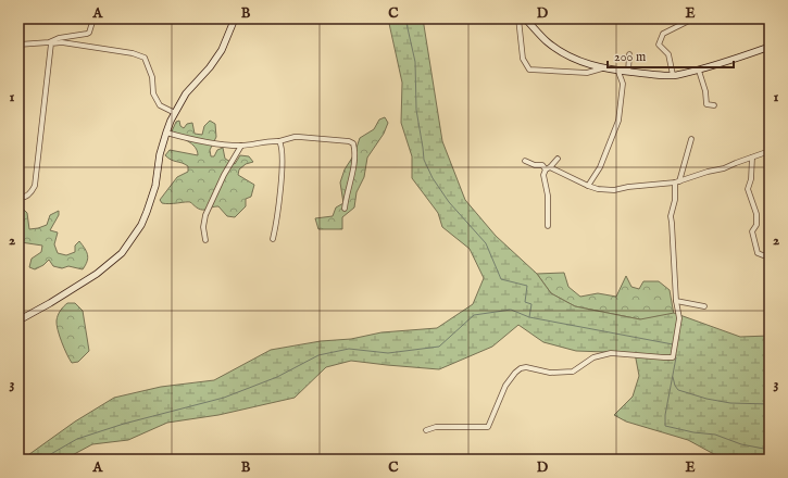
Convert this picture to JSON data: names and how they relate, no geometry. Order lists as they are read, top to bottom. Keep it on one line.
{"scale_bar":"200 m","grid":{"columns":["A","B","C","D","E"],"rows":["1","2","3"]}}
